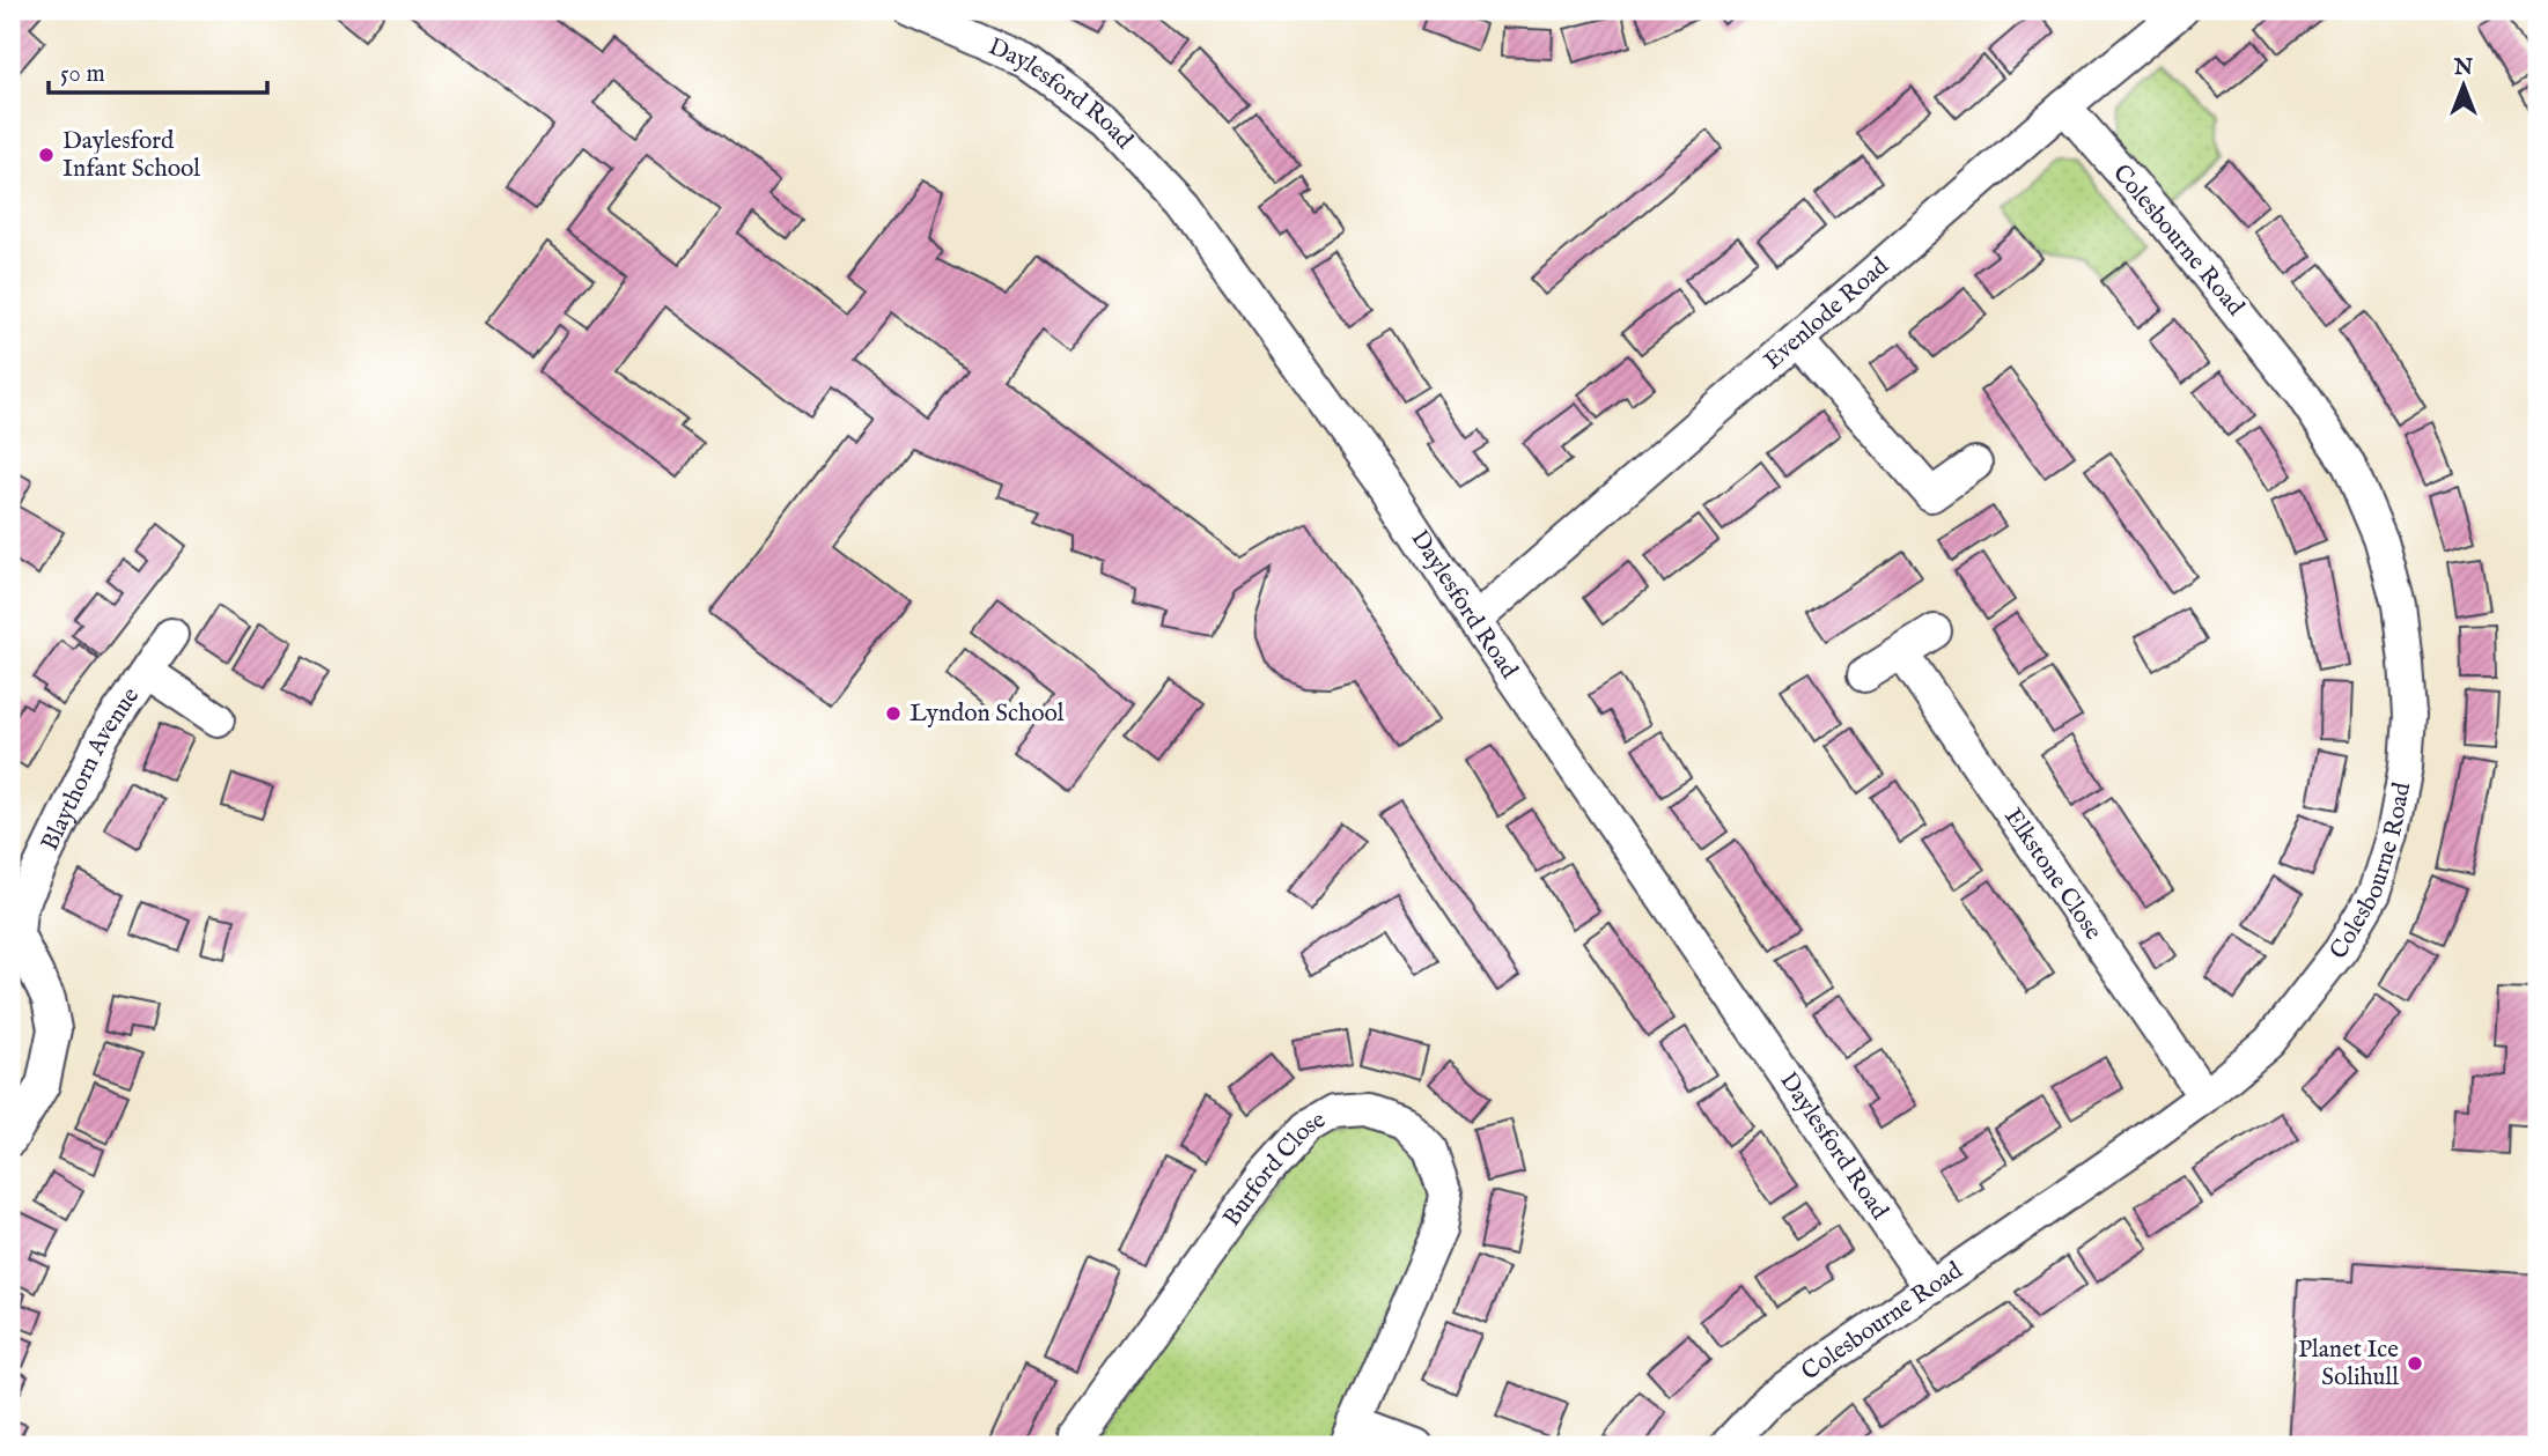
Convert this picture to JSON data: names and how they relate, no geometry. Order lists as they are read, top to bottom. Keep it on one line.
{"streets":{"street":["Daylesford Road","Colesbourne Road","Evenlode Road","Blaythorn Avenue","Elkstone Close","Burford Close"]},"crossings":[["Daylesford Road","Colesbourne Road"],["Daylesford Road","Evenlode Road"],["Colesbourne Road","Evenlode Road"],["Colesbourne Road","Elkstone Close"]],"places":["Daylesford Infant School","Lyndon School","Planet Ice Solihull"],"scale_bar":"50 m","north":"top"}
